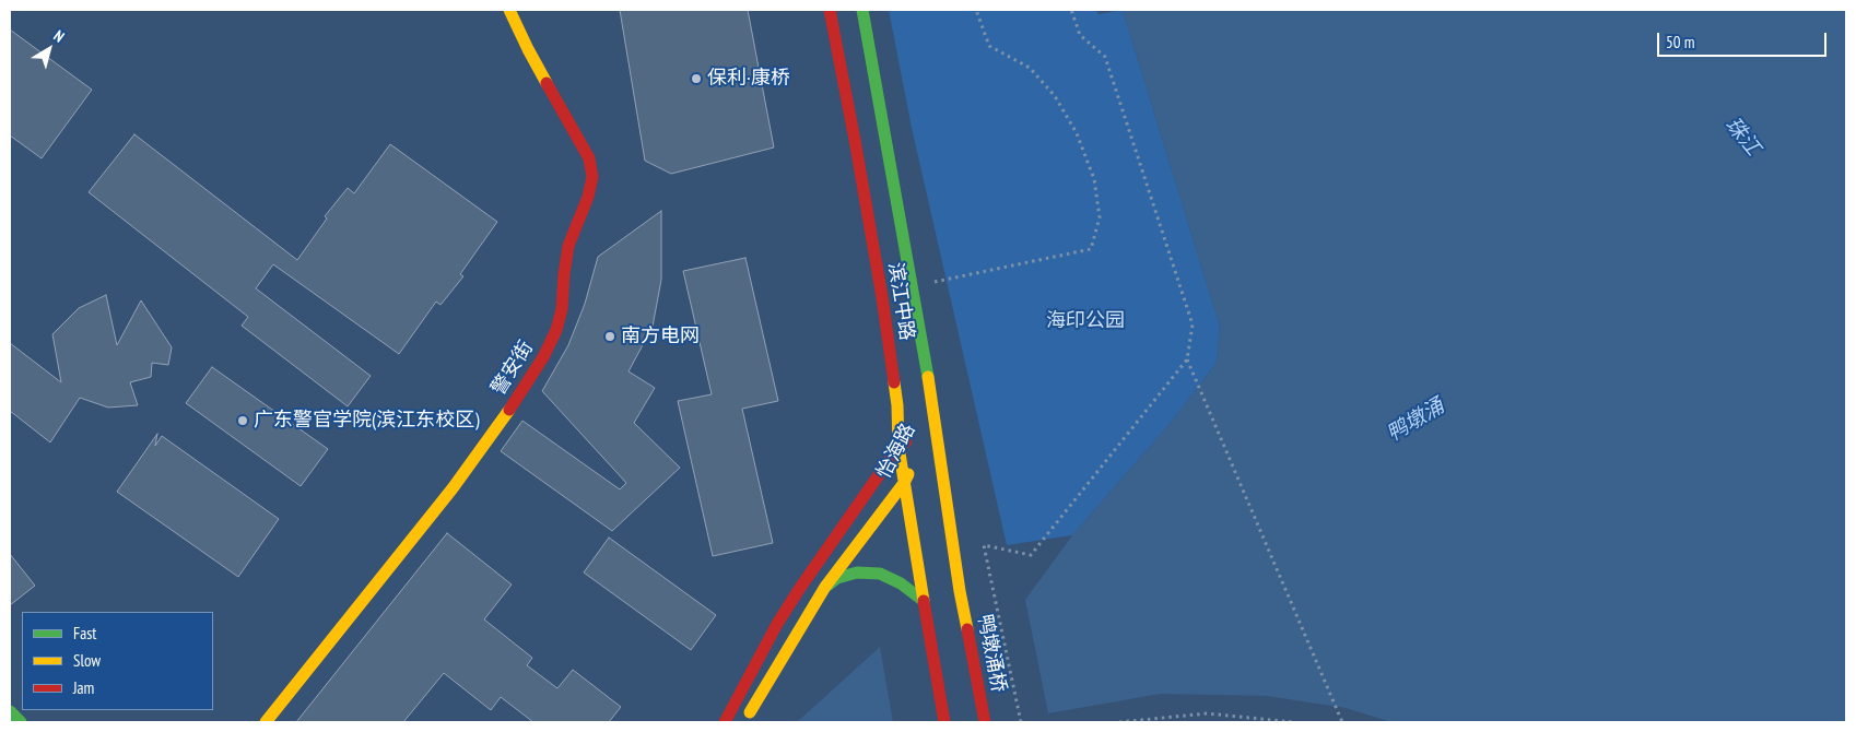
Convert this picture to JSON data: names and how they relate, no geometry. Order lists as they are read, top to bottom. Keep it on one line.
{"streets":{"street":["滨江中路","警安街","怡海路","鸭墩涌桥"]},"crossings":[["滨江中路","怡海路"],["滨江中路","鸭墩涌桥"]],"water":["珠江","鸭墩涌"],"parks":["海印公园"],"places":["保利·康桥","南方电网","广东警官学院(滨江东校区)"],"legend":["Fast","Slow","Jam"],"scale_bar":"50 m","north":"top right"}
